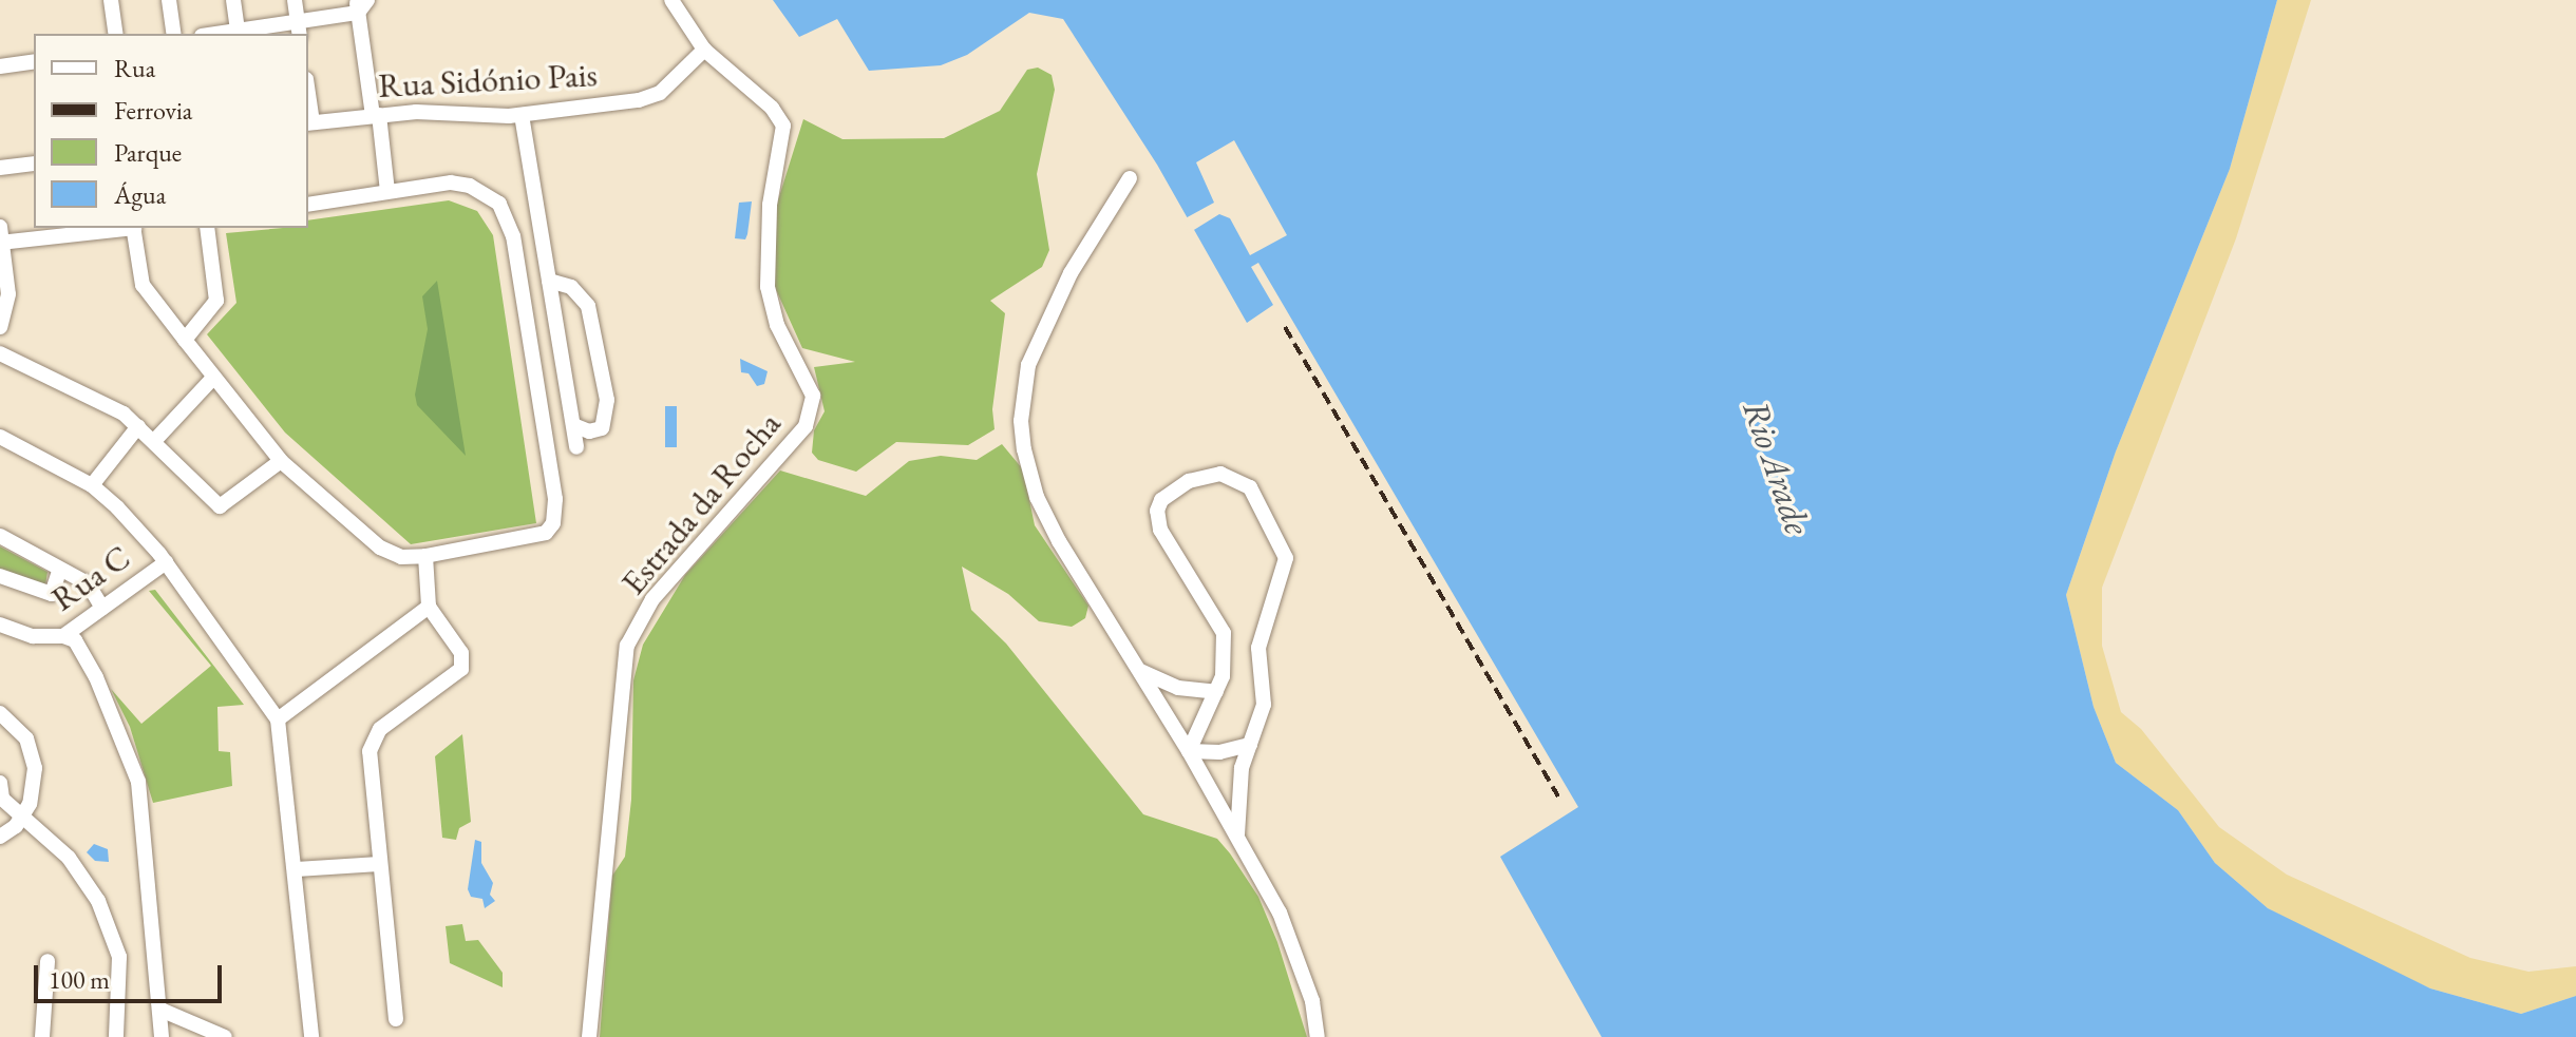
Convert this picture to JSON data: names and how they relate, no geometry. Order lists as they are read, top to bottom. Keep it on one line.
{"streets":{"street":["Rua Sidónio Pais","Estrada da Rocha","Rua C"]},"crossings":[["Rua Sidónio Pais","Estrada da Rocha"]],"water":["Rio Arade"],"legend":["Rua","Ferrovia","Parque","Água"],"scale_bar":"100 m"}
